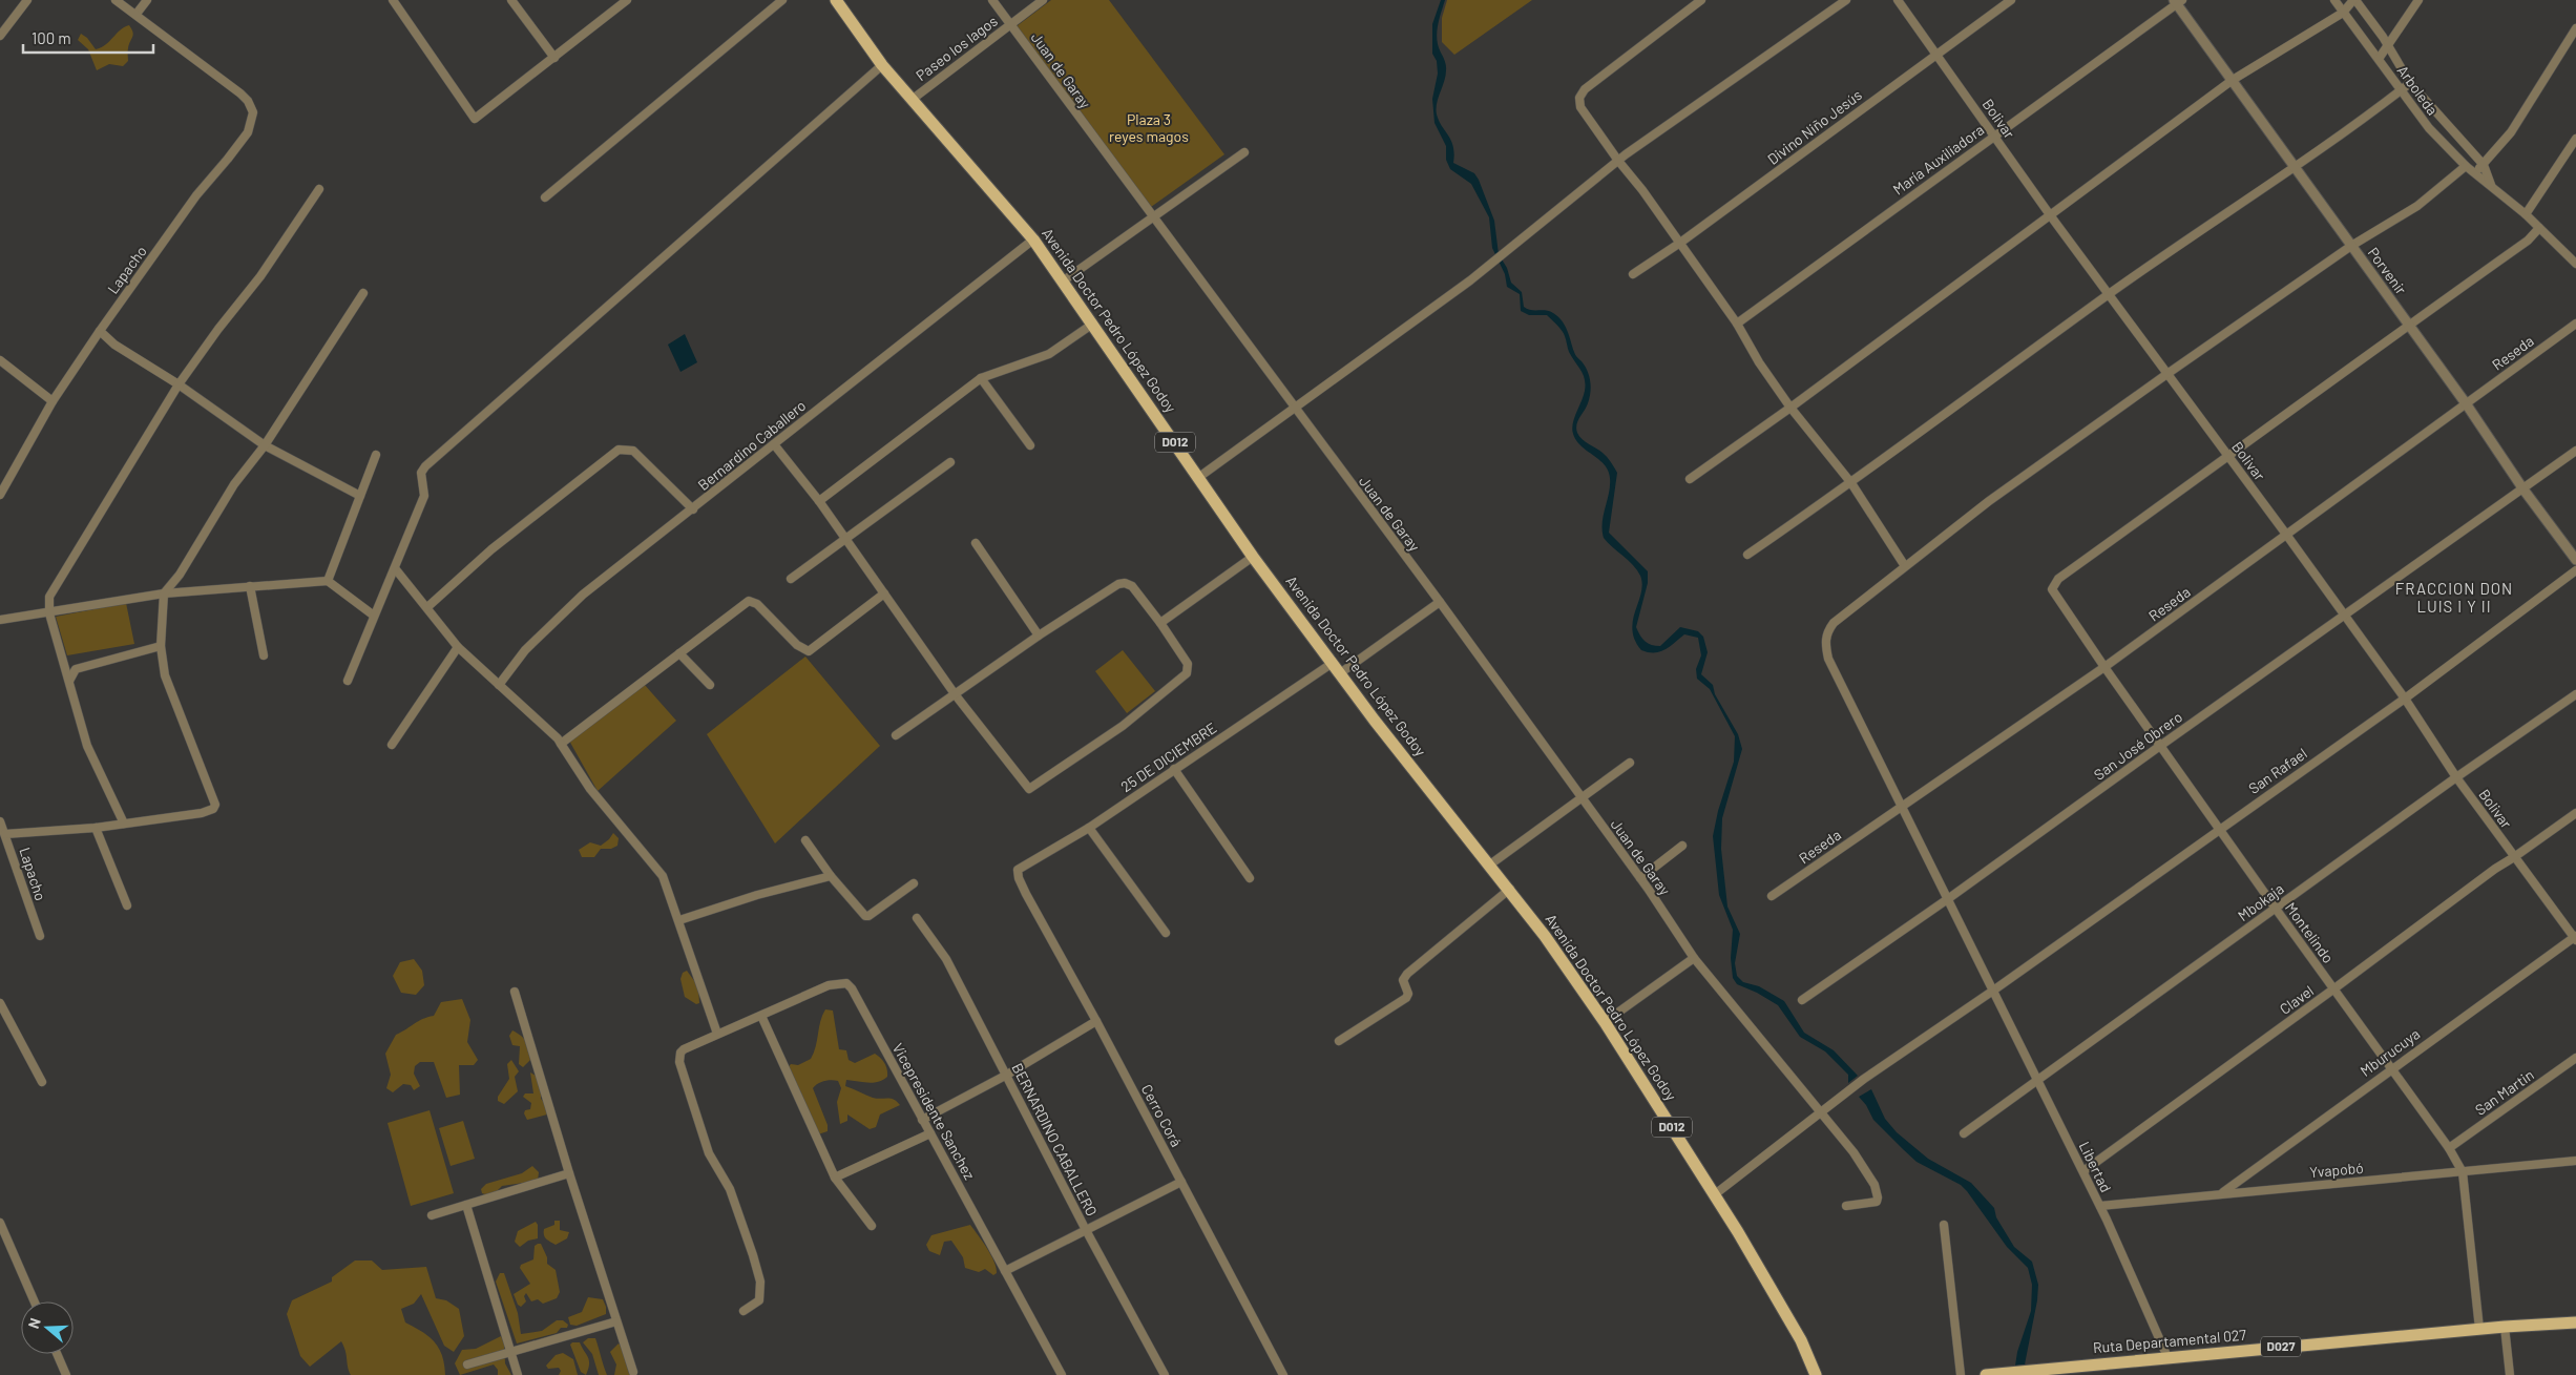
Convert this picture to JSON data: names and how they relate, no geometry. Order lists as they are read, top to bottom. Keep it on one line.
{"streets":{"main road":["Avenida Doctor Pedro López Godoy","D012","Ruta Departamental 027","D027"],"street":["Paseo los lagos","Juan de Garay","Arboleda","Bolivar","Divino Niño Jesús","María Auxiliadora","Lapacho","Porvenir","Reseda","Bernardino Caballero","San José Obrero","25 DE DICIEMBRE","San Rafael","Mbokaja","Montelindo","Clavel","Mburucuya","San Martin","Vicepresidente Sanchez","Cerro Corá","BERNARDINO CABALLERO","Libertad","Yvapobó"]},"crossings":[["Paseo los lagos","Juan de Garay"],["Paseo los lagos","Avenida Doctor Pedro López Godoy"],["Juan de Garay","San Rafael"],["Arboleda","Libertad"],["Bolivar","Divino Niño Jesús"],["Bolivar","María Auxiliadora"],["Bolivar","Reseda"],["Bolivar","San José Obrero"],["Bolivar","San Rafael"],["Bolivar","Mbokaja"],["Bolivar","Montelindo"],["Bolivar","Clavel"],["Bolivar","Mburucuya"],["Bolivar","Libertad"],["María Auxiliadora","Porvenir"],["Porvenir","Reseda"],["Porvenir","San José Obrero"],["Porvenir","Libertad"],["Avenida Doctor Pedro López Godoy","Bernardino Caballero"],["Avenida Doctor Pedro López Godoy","25 DE DICIEMBRE"],["Avenida Doctor Pedro López Godoy","San Rafael"],["Reseda","Montelindo"],["Reseda","Libertad"],["San José Obrero","Montelindo"],["San José Obrero","Libertad"],["25 DE DICIEMBRE","Cerro Corá"],["San Rafael","Montelindo"],["San Rafael","Libertad"],["Mbokaja","Montelindo"],["Mbokaja","Libertad"],["Montelindo","Clavel"],["Montelindo","Mburucuya"],["Montelindo","San Martin"],["Montelindo","Yvapobó"],["Montelindo","Ruta Departamental 027"],["Clavel","Libertad"],["Mburucuya","Yvapobó"],["Libertad","Yvapobó"],["Libertad","Ruta Departamental 027"]],"districts":["FRACCION DON LUIS I Y II"],"parks":["Plaza 3 reyes magos"],"scale_bar":"100 m","north":"left"}
